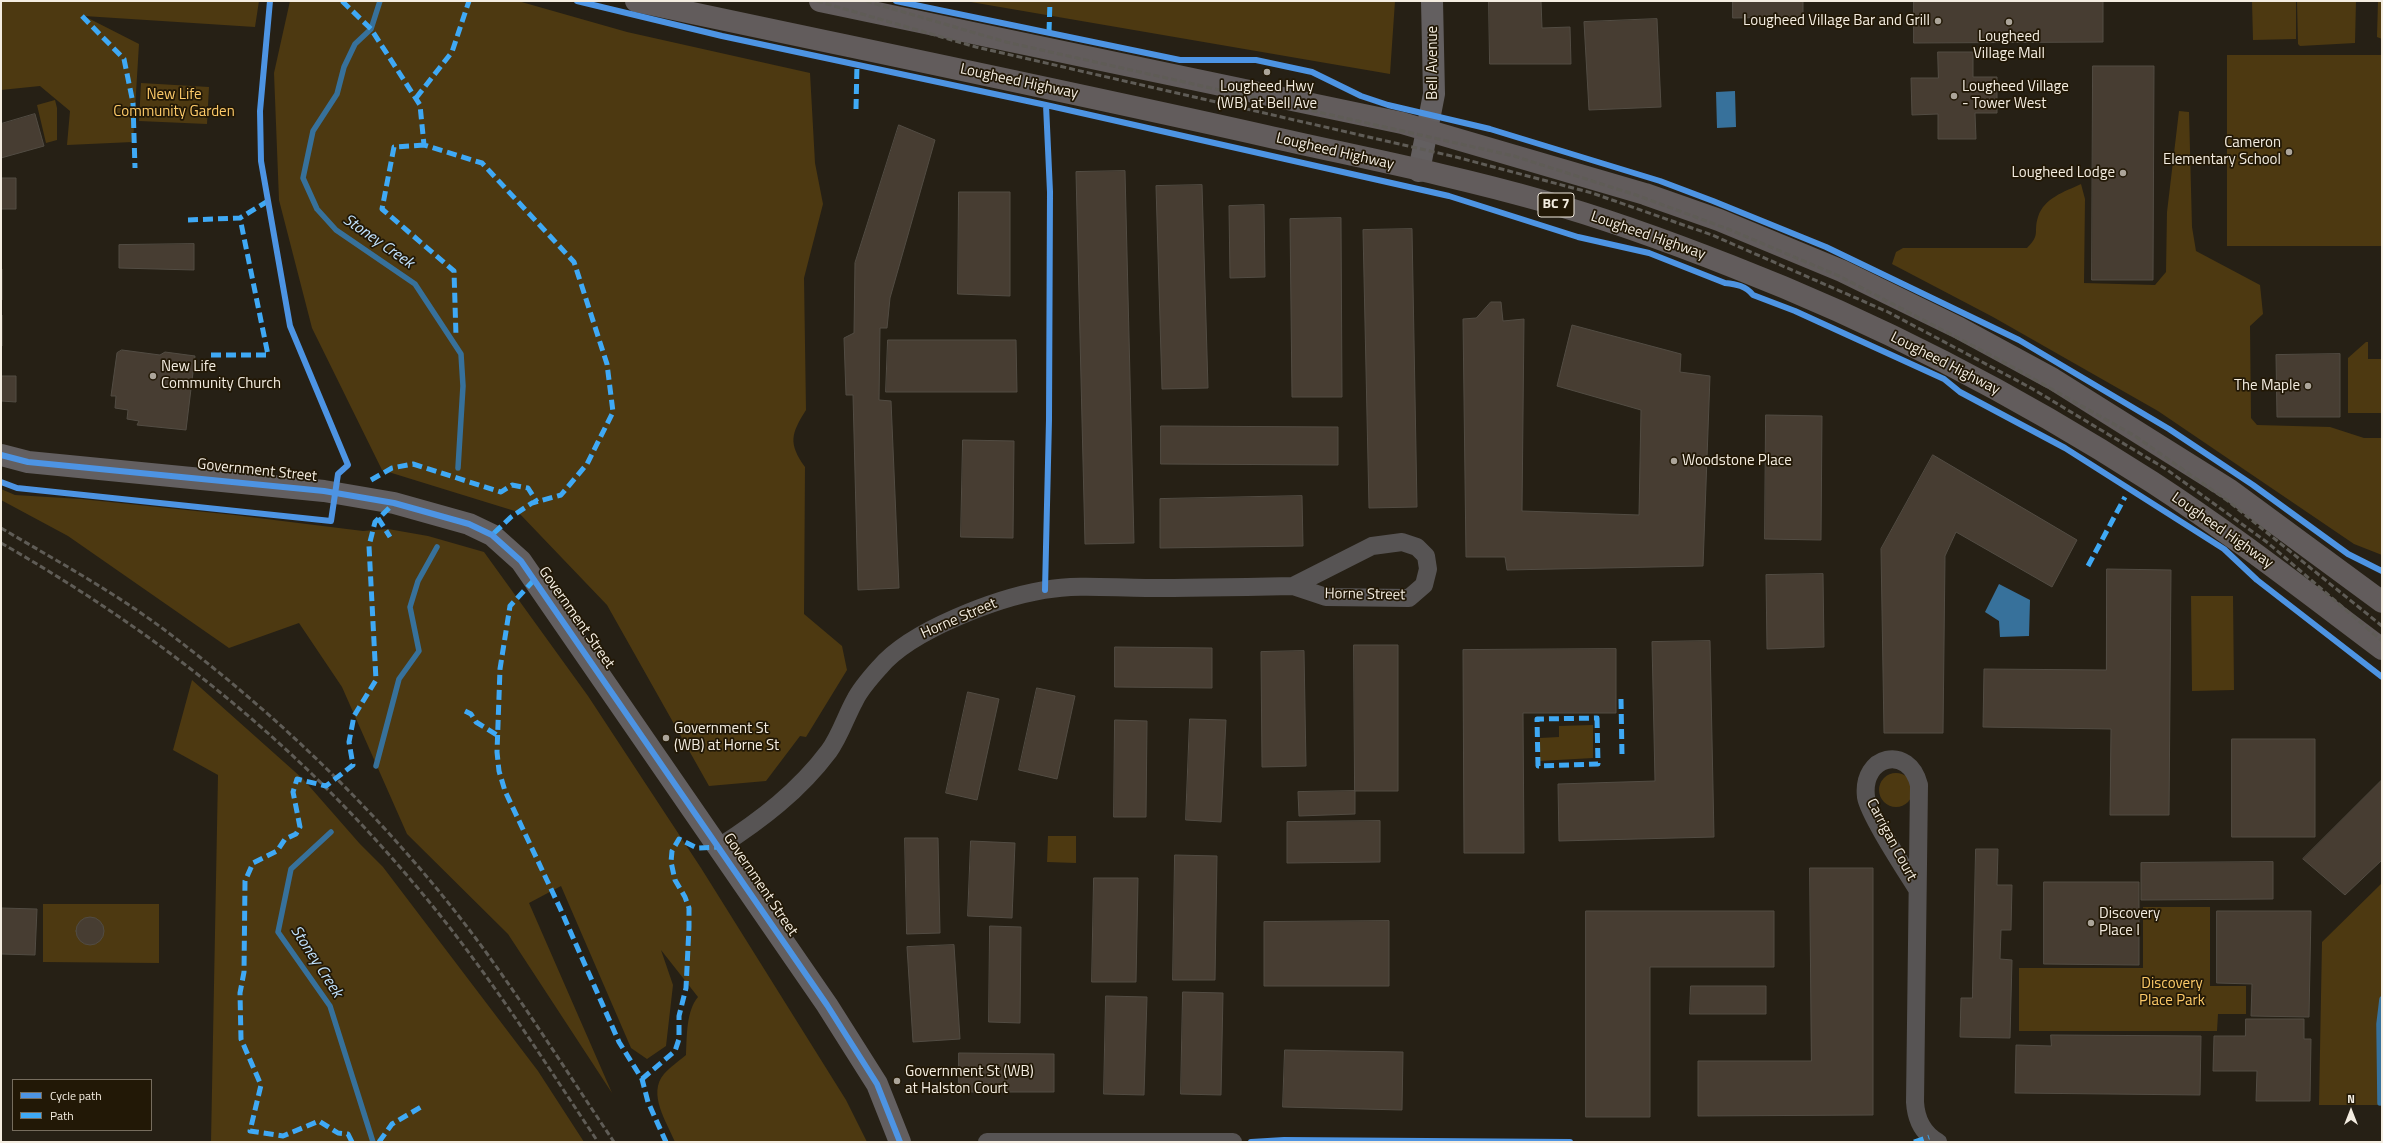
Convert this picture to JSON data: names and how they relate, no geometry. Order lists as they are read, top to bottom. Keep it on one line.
{"streets":{"main road":["Lougheed Highway","BC 7"],"street":["Bell Avenue","Government Street","Horne Street","Carrigan Court"]},"crossings":[["Bell Avenue","Lougheed Highway"],["Bell Avenue","BC 7"],["Government Street","Horne Street"]],"water":["Stoney Creek"],"parks":["New Life Community Garden","Discovery Place Park"],"places":["Lougheed Village Bar and Grill","Lougheed Village Mall","Lougheed Hwy (WB) at Bell Ave","Lougheed Village - Tower West","Cameron Elementary School","Lougheed Lodge","New Life Community Church","The Maple","Woodstone Place","Government St (WB) at Horne St","Discovery Place I","Government St (WB) at Halston Court"],"legend":["Cycle path","Path"],"north":"top"}
